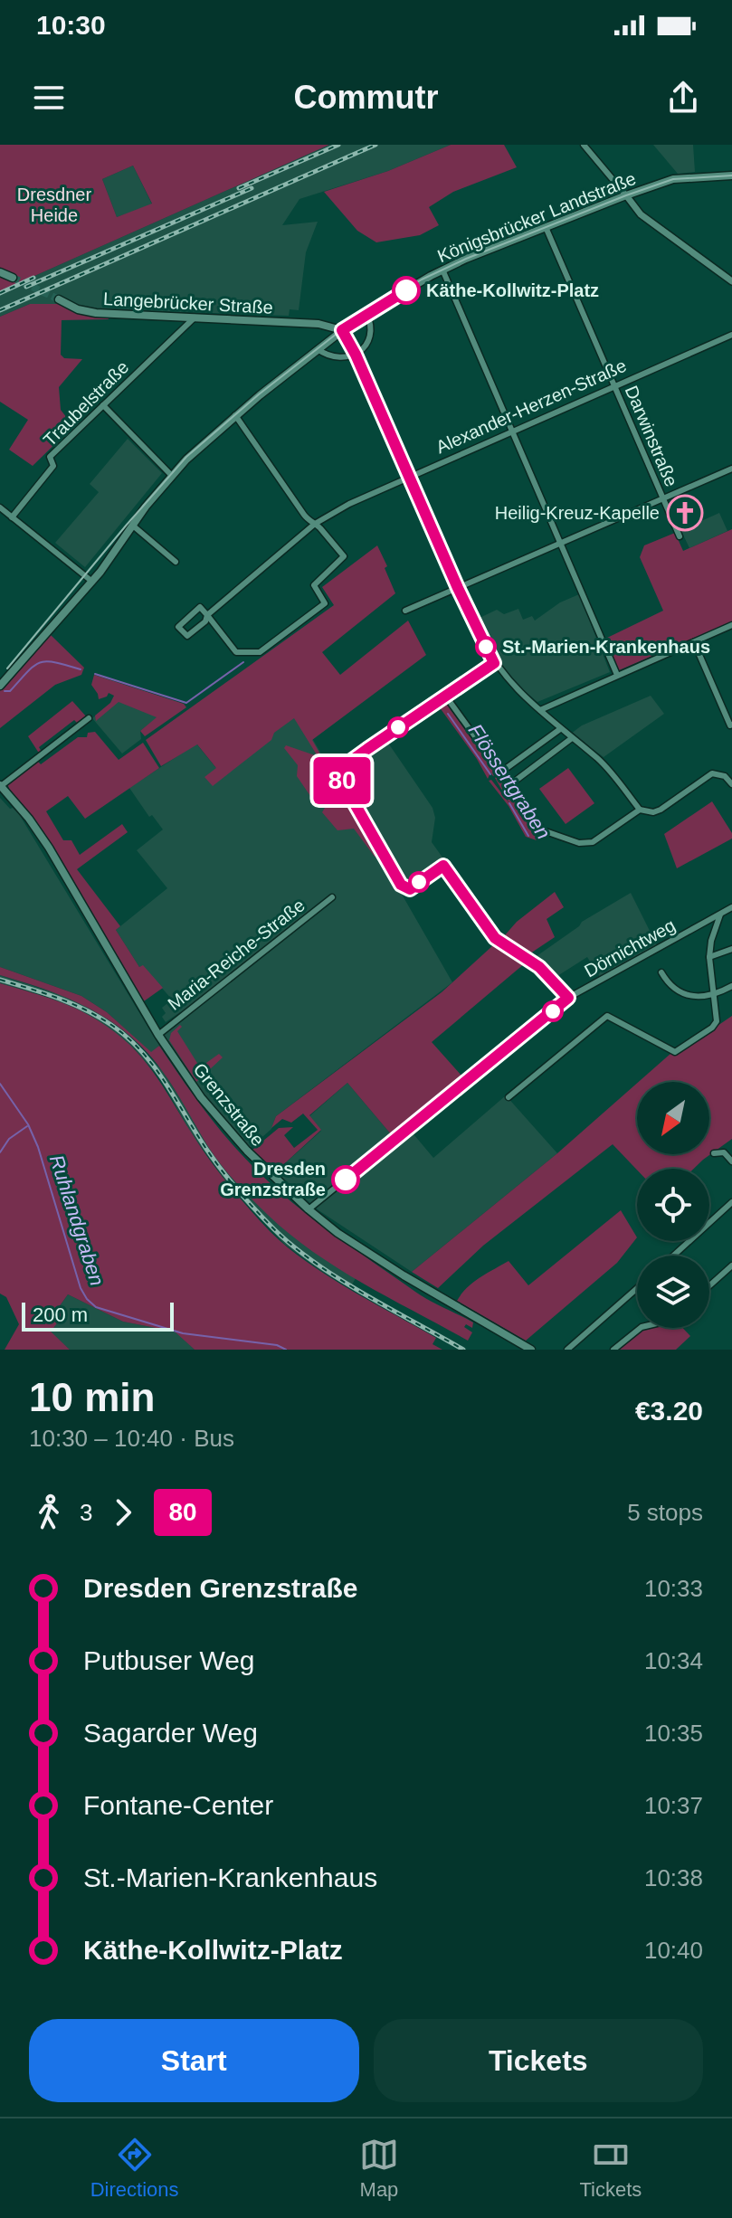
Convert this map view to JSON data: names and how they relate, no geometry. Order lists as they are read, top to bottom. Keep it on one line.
{"streets":{"main road":["Königsbrücker Landstraße","Langebrücker Straße","Grenzstraße"],"street":["Traubelstraße","Alexander-Herzen-Straße","Darwinstraße","Dörnichtweg","Maria-Reiche-Straße"]},"crossings":[["Königsbrücker Landstraße","Langebrücker Straße"],["Königsbrücker Landstraße","Darwinstraße"],["Langebrücker Straße","Traubelstraße"],["Alexander-Herzen-Straße","Darwinstraße"],["Dörnichtweg","Grenzstraße"],["Maria-Reiche-Straße","Grenzstraße"]],"water":["Flössertgraben","Ruhlandgraben"],"parks":["Dresdner Heide"],"places":{"other":["Käthe-Kollwitz-Platz","St.-Marien-Krankenhaus","Dresden Grenzstraße"],"church":["Heilig-Kreuz-Kapelle"]},"lines":["bus line 80"],"scale_bar":"200 m","north":"bottom left","page":{"status":"10:30","header":"Commutr","on_map":"80","scale":"200 m","heading":["10 min","10:30 – 10:40 · Bus","€3.20"],"legs":["3","80","5 stops"],"list":[{"name":"Dresden Grenzstraße","value":"10:33"},{"name":"Putbuser Weg","value":"10:34"},{"name":"Sagarder Weg","value":"10:35"},{"name":"Fontane-Center","value":"10:37"},{"name":"St.-Marien-Krankenhaus","value":"10:38"},{"name":"Käthe-Kollwitz-Platz","value":"10:40"}],"buttons":["Start","Tickets"],"tabs":["Directions","Map","Tickets"]}}
